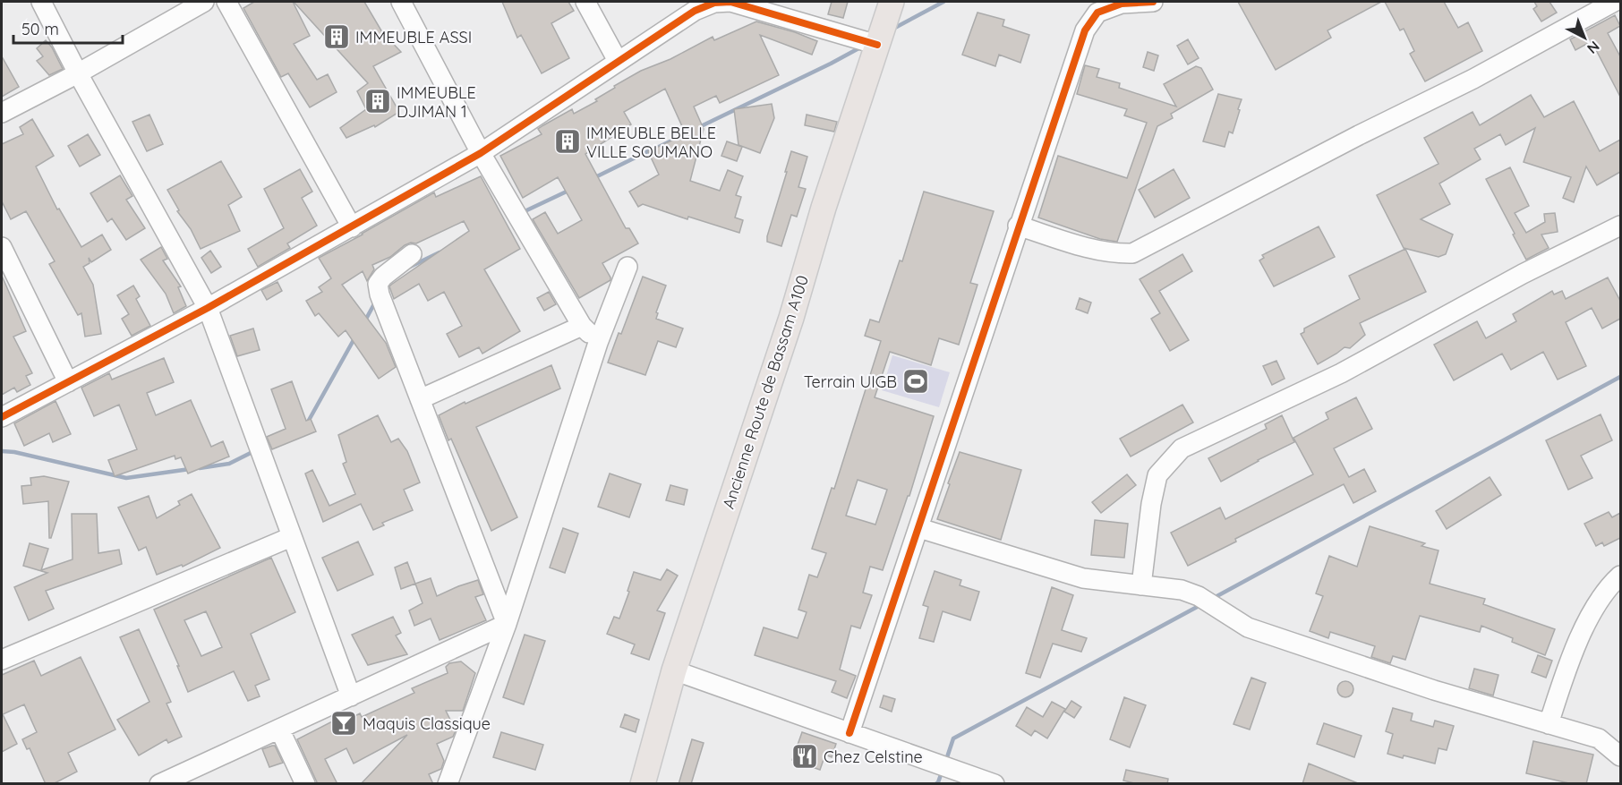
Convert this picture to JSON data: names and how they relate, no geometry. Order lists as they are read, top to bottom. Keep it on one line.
{"streets":{"main road":["Ancienne Route de Bassam A100"]},"places":{"building":["IMMEUBLE ASSI","IMMEUBLE DJIMAN 1","IMMEUBLE BELLE VILLE SOUMANO"],"sports":["Terrain UIGB"],"bar":["Maquis Classique"],"restaurant":["Chez Celstine"]},"scale_bar":"50 m","north":"bottom right"}
